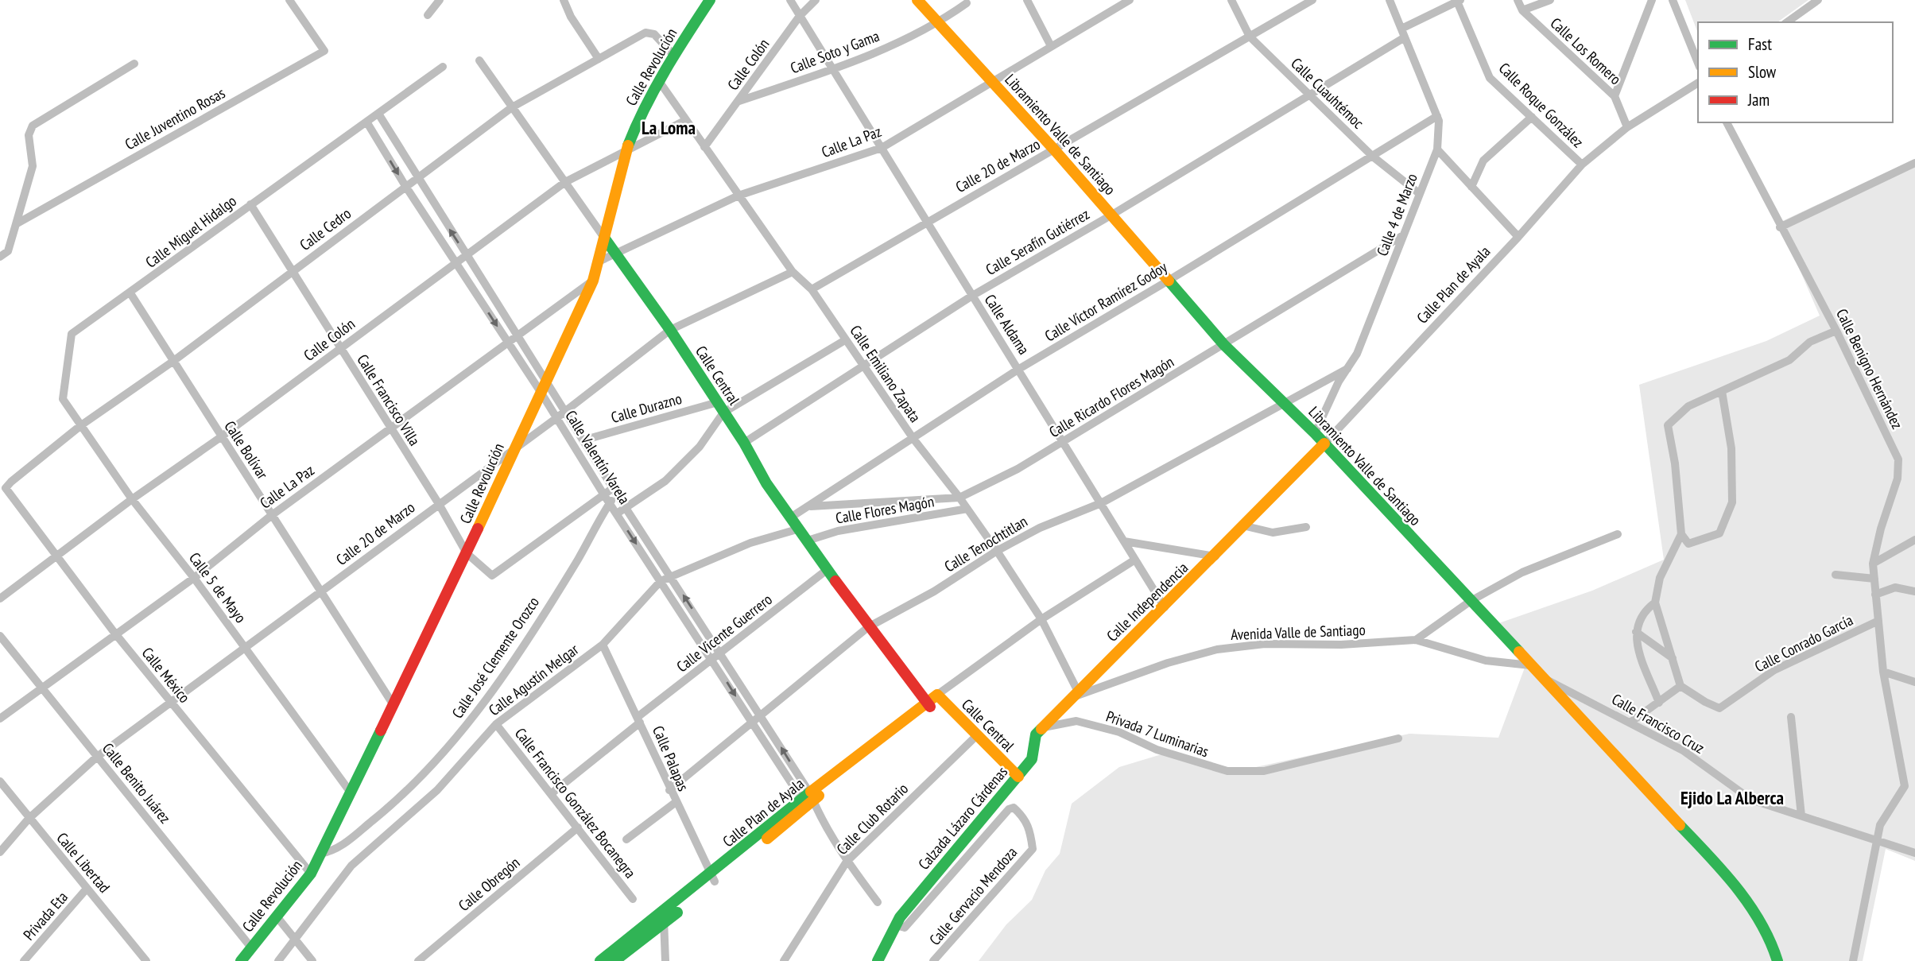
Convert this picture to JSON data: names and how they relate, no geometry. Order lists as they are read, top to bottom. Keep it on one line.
{"streets":{"street":["Calle Los Romero","Calle Soto y Gama","Calle Colón","Calle Revolución","Calle Cuauhtémoc","Calle Roque González","Calle Juventino Rosas","Libramiento Valle de Santiago","Calle La Paz","Calle 20 de Marzo","Calle 4 de Marzo","Calle Cedro","Calle Miguel Hidalgo","Calle Serafín Gutiérrez","Calle Plan de Ayala","Calle Víctor Ramírez Godoy","Calle Aldama","Calle Benigno Hernández","Calle Emiliano Zapata","Calle Central","Calle Ricardo Flores Magón","Calle Francisco Villa","Calle Durazno","Calle Bolívar","Calle Valentín Varela","Calle Flores Magón","Calle Tenochtitlan","Calle 5 de Mayo","Calle Independencia","Avenida Valle de Santiago","Calle Vicente Guerrero","Calle Conrado García","Calle José Clemente Orozco","Calle México","Calle Agustín Melgar","Calle Francisco Cruz","Privada 7 Luminarias","Calle Palapas","Calle Benito Juárez","Calle Francisco González Bocanegra","Calzada Lázaro Cárdenas","Calle Club Rotario","Calle Libertad","Calle Obregón","Calle Gervacio Mendoza","Privada Eta"]},"crossings":[["Calle Los Romero","Calle Plan de Ayala"],["Calle Soto y Gama","Calle Colón"],["Calle Soto y Gama","Libramiento Valle de Santiago"],["Calle Soto y Gama","Calle Aldama"],["Calle Colón","Calle Revolución"],["Calle Colón","Calle Aldama"],["Calle Colón","Calle Emiliano Zapata"],["Calle Colón","Calle Central"],["Calle Colón","Calle Francisco Villa"],["Calle Colón","Calle Bolívar"],["Calle Colón","Calle Valentín Varela"],["Calle Colón","Calle 5 de Mayo"],["Calle Colón","Calle México"],["Calle Revolución","Calle La Paz"],["Calle Revolución","Calle 20 de Marzo"],["Calle Revolución","Calle Cedro"],["Calle Revolución","Calle Emiliano Zapata"],["Calle Revolución","Calle Central"],["Calle Revolución","Calle Francisco Villa"],["Calle Revolución","Calle Bolívar"],["Calle Revolución","Calle Valentín Varela"],["Calle Revolución","Calle 5 de Mayo"],["Calle Revolución","Calle José Clemente Orozco"],["Calle Revolución","Calle México"],["Calle Revolución","Calle Benito Juárez"],["Calle Cuauhtémoc","Calle 20 de Marzo"],["Calle Cuauhtémoc","Calle 4 de Marzo"],["Calle Cuauhtémoc","Calle Serafín Gutiérrez"],["Calle Cuauhtémoc","Calle Víctor Ramírez Godoy"],["Calle Roque González","Calle Plan de Ayala"],["Libramiento Valle de Santiago","Calle La Paz"],["Libramiento Valle de Santiago","Calle 20 de Marzo"],["Libramiento Valle de Santiago","Calle 4 de Marzo"],["Libramiento Valle de Santiago","Calle Serafín Gutiérrez"],["Libramiento Valle de Santiago","Calle Plan de Ayala"],["Libramiento Valle de Santiago","Calle Víctor Ramírez Godoy"],["Libramiento Valle de Santiago","Calle Ricardo Flores Magón"],["Libramiento Valle de Santiago","Calle Tenochtitlan"],["Libramiento Valle de Santiago","Avenida Valle de Santiago"],["Libramiento Valle de Santiago","Calle Francisco Cruz"],["Calle La Paz","Calle Aldama"],["Calle La Paz","Calle Emiliano Zapata"],["Calle La Paz","Calle Central"],["Calle La Paz","Calle Francisco Villa"],["Calle La Paz","Calle Bolívar"],["Calle La Paz","Calle Valentín Varela"],["Calle La Paz","Calle 5 de Mayo"],["Calle La Paz","Calle México"],["Calle La Paz","Calle Benito Juárez"],["Calle 20 de Marzo","Calle Aldama"],["Calle 20 de Marzo","Calle Emiliano Zapata"],["Calle 20 de Marzo","Calle Central"],["Calle 20 de Marzo","Calle Francisco Villa"],["Calle 20 de Marzo","Calle Bolívar"],["Calle 20 de Marzo","Calle Valentín Varela"],["Calle 20 de Marzo","Calle 5 de Mayo"],["Calle 20 de Marzo","Calle México"],["Calle 20 de Marzo","Calle Benito Juárez"],["Calle 20 de Marzo","Calle Libertad"],["Calle 4 de Marzo","Calle Serafín Gutiérrez"],["Calle 4 de Marzo","Calle Víctor Ramírez Godoy"],["Calle 4 de Marzo","Calle Ricardo Flores Magón"],["Calle 4 de Marzo","Calle Tenochtitlan"],["Calle Cedro","Calle Central"],["Calle Cedro","Calle Francisco Villa"],["Calle Cedro","Calle Bolívar"],["Calle Cedro","Calle Valentín Varela"],["Calle Cedro","Calle 5 de Mayo"],["Calle Cedro","Calle México"],["Calle Miguel Hidalgo","Calle Francisco Villa"],["Calle Miguel Hidalgo","Calle Bolívar"],["Calle Miguel Hidalgo","Calle Valentín Varela"],["Calle Miguel Hidalgo","Calle 5 de Mayo"],["Calle Serafín Gutiérrez","Calle Aldama"],["Calle Serafín Gutiérrez","Calle Emiliano Zapata"],["Calle Serafín Gutiérrez","Calle Central"],["Calle Plan de Ayala","Calle Aldama"],["Calle Plan de Ayala","Calle Emiliano Zapata"],["Calle Plan de Ayala","Calle Central"],["Calle Plan de Ayala","Calle Valentín Varela"],["Calle Plan de Ayala","Calle Independencia"],["Calle Plan de Ayala","Calle Palapas"],["Calle Víctor Ramírez Godoy","Calle Aldama"],["Calle Víctor Ramírez Godoy","Calle Emiliano Zapata"],["Calle Víctor Ramírez Godoy","Calle Central"],["Calle Víctor Ramírez Godoy","Calle Ricardo Flores Magón"],["Calle Aldama","Calle Ricardo Flores Magón"],["Calle Aldama","Calle Tenochtitlan"],["Calle Aldama","Calle Independencia"],["Calle Benigno Hernández","Calle Conrado García"],["Calle Benigno Hernández","Calle Francisco Cruz"],["Calle Emiliano Zapata","Calle Ricardo Flores Magón"],["Calle Emiliano Zapata","Calle Flores Magón"],["Calle Emiliano Zapata","Calle Tenochtitlan"],["Calle Emiliano Zapata","Calle Independencia"],["Calle Emiliano Zapata","Avenida Valle de Santiago"],["Calle Emiliano Zapata","Calzada Lázaro Cárdenas"],["Calle Central","Calle Durazno"],["Calle Central","Calle Flores Magón"],["Calle Central","Calle Tenochtitlan"],["Calle Central","Calle Vicente Guerrero"],["Calle Central","Calzada Lázaro Cárdenas"],["Calle Central","Calle Club Rotario"],["Calle Francisco Villa","Calle Valentín Varela"],["Calle Durazno","Calle Valentín Varela"],["Calle Valentín Varela","Calle Tenochtitlan"],["Calle Valentín Varela","Calle Vicente Guerrero"],["Calle Valentín Varela","Calle José Clemente Orozco"],["Calle Valentín Varela","Calle Agustín Melgar"],["Calle Tenochtitlan","Calle Palapas"],["Calle Independencia","Avenida Valle de Santiago"],["Calle Independencia","Calzada Lázaro Cárdenas"],["Avenida Valle de Santiago","Calzada Lázaro Cárdenas"],["Calle Vicente Guerrero","Calle Palapas"],["Calle Vicente Guerrero","Calle Francisco González Bocanegra"],["Calle Agustín Melgar","Calle Palapas"],["Calle Agustín Melgar","Calle Francisco González Bocanegra"],["Privada 7 Luminarias","Calzada Lázaro Cárdenas"],["Calle Francisco González Bocanegra","Calle Obregón"],["Calzada Lázaro Cárdenas","Calle Gervacio Mendoza"],["Calle Libertad","Privada Eta"]],"districts":["La Loma","Ejido La Alberca"],"legend":["Fast","Slow","Jam"]}
